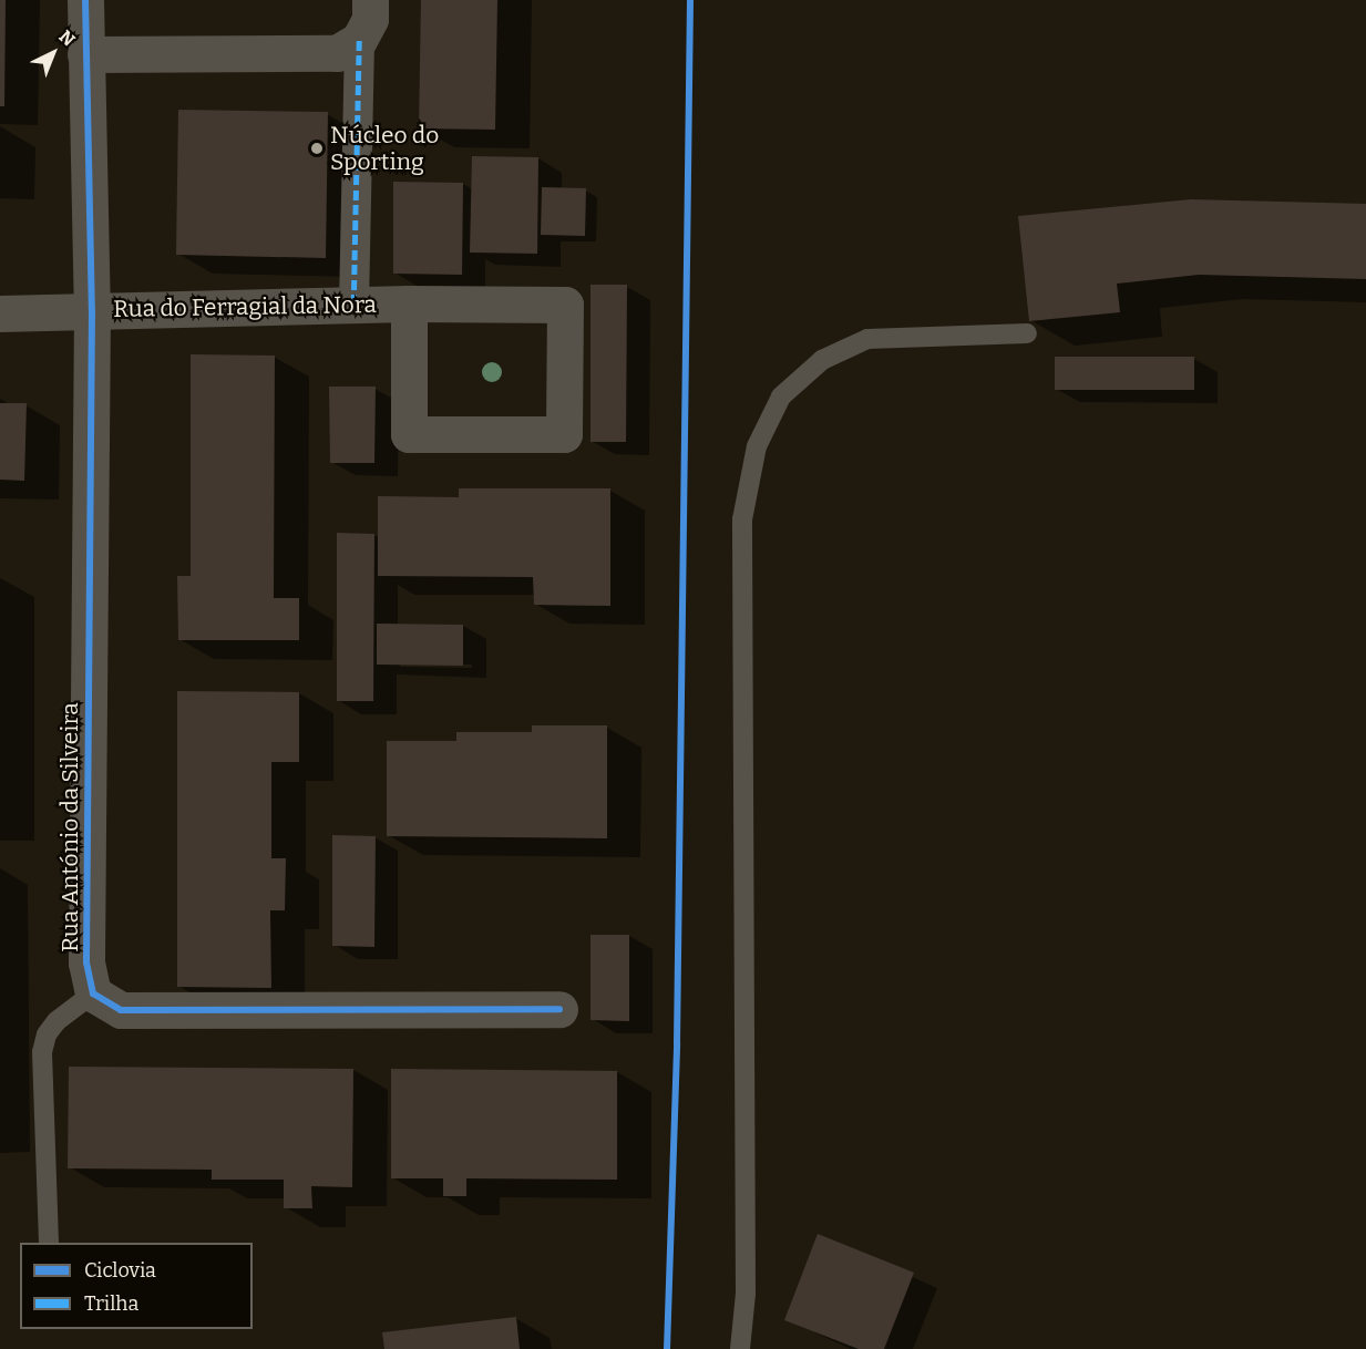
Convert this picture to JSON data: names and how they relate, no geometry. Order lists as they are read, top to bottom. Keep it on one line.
{"streets":{"street":["Rua do Ferragial da Nora","Rua António da Silveira"]},"crossings":[["Rua do Ferragial da Nora","Rua António da Silveira"]],"places":["Núcleo do Sporting"],"legend":["Ciclovia","Trilha"],"north":"top right"}
